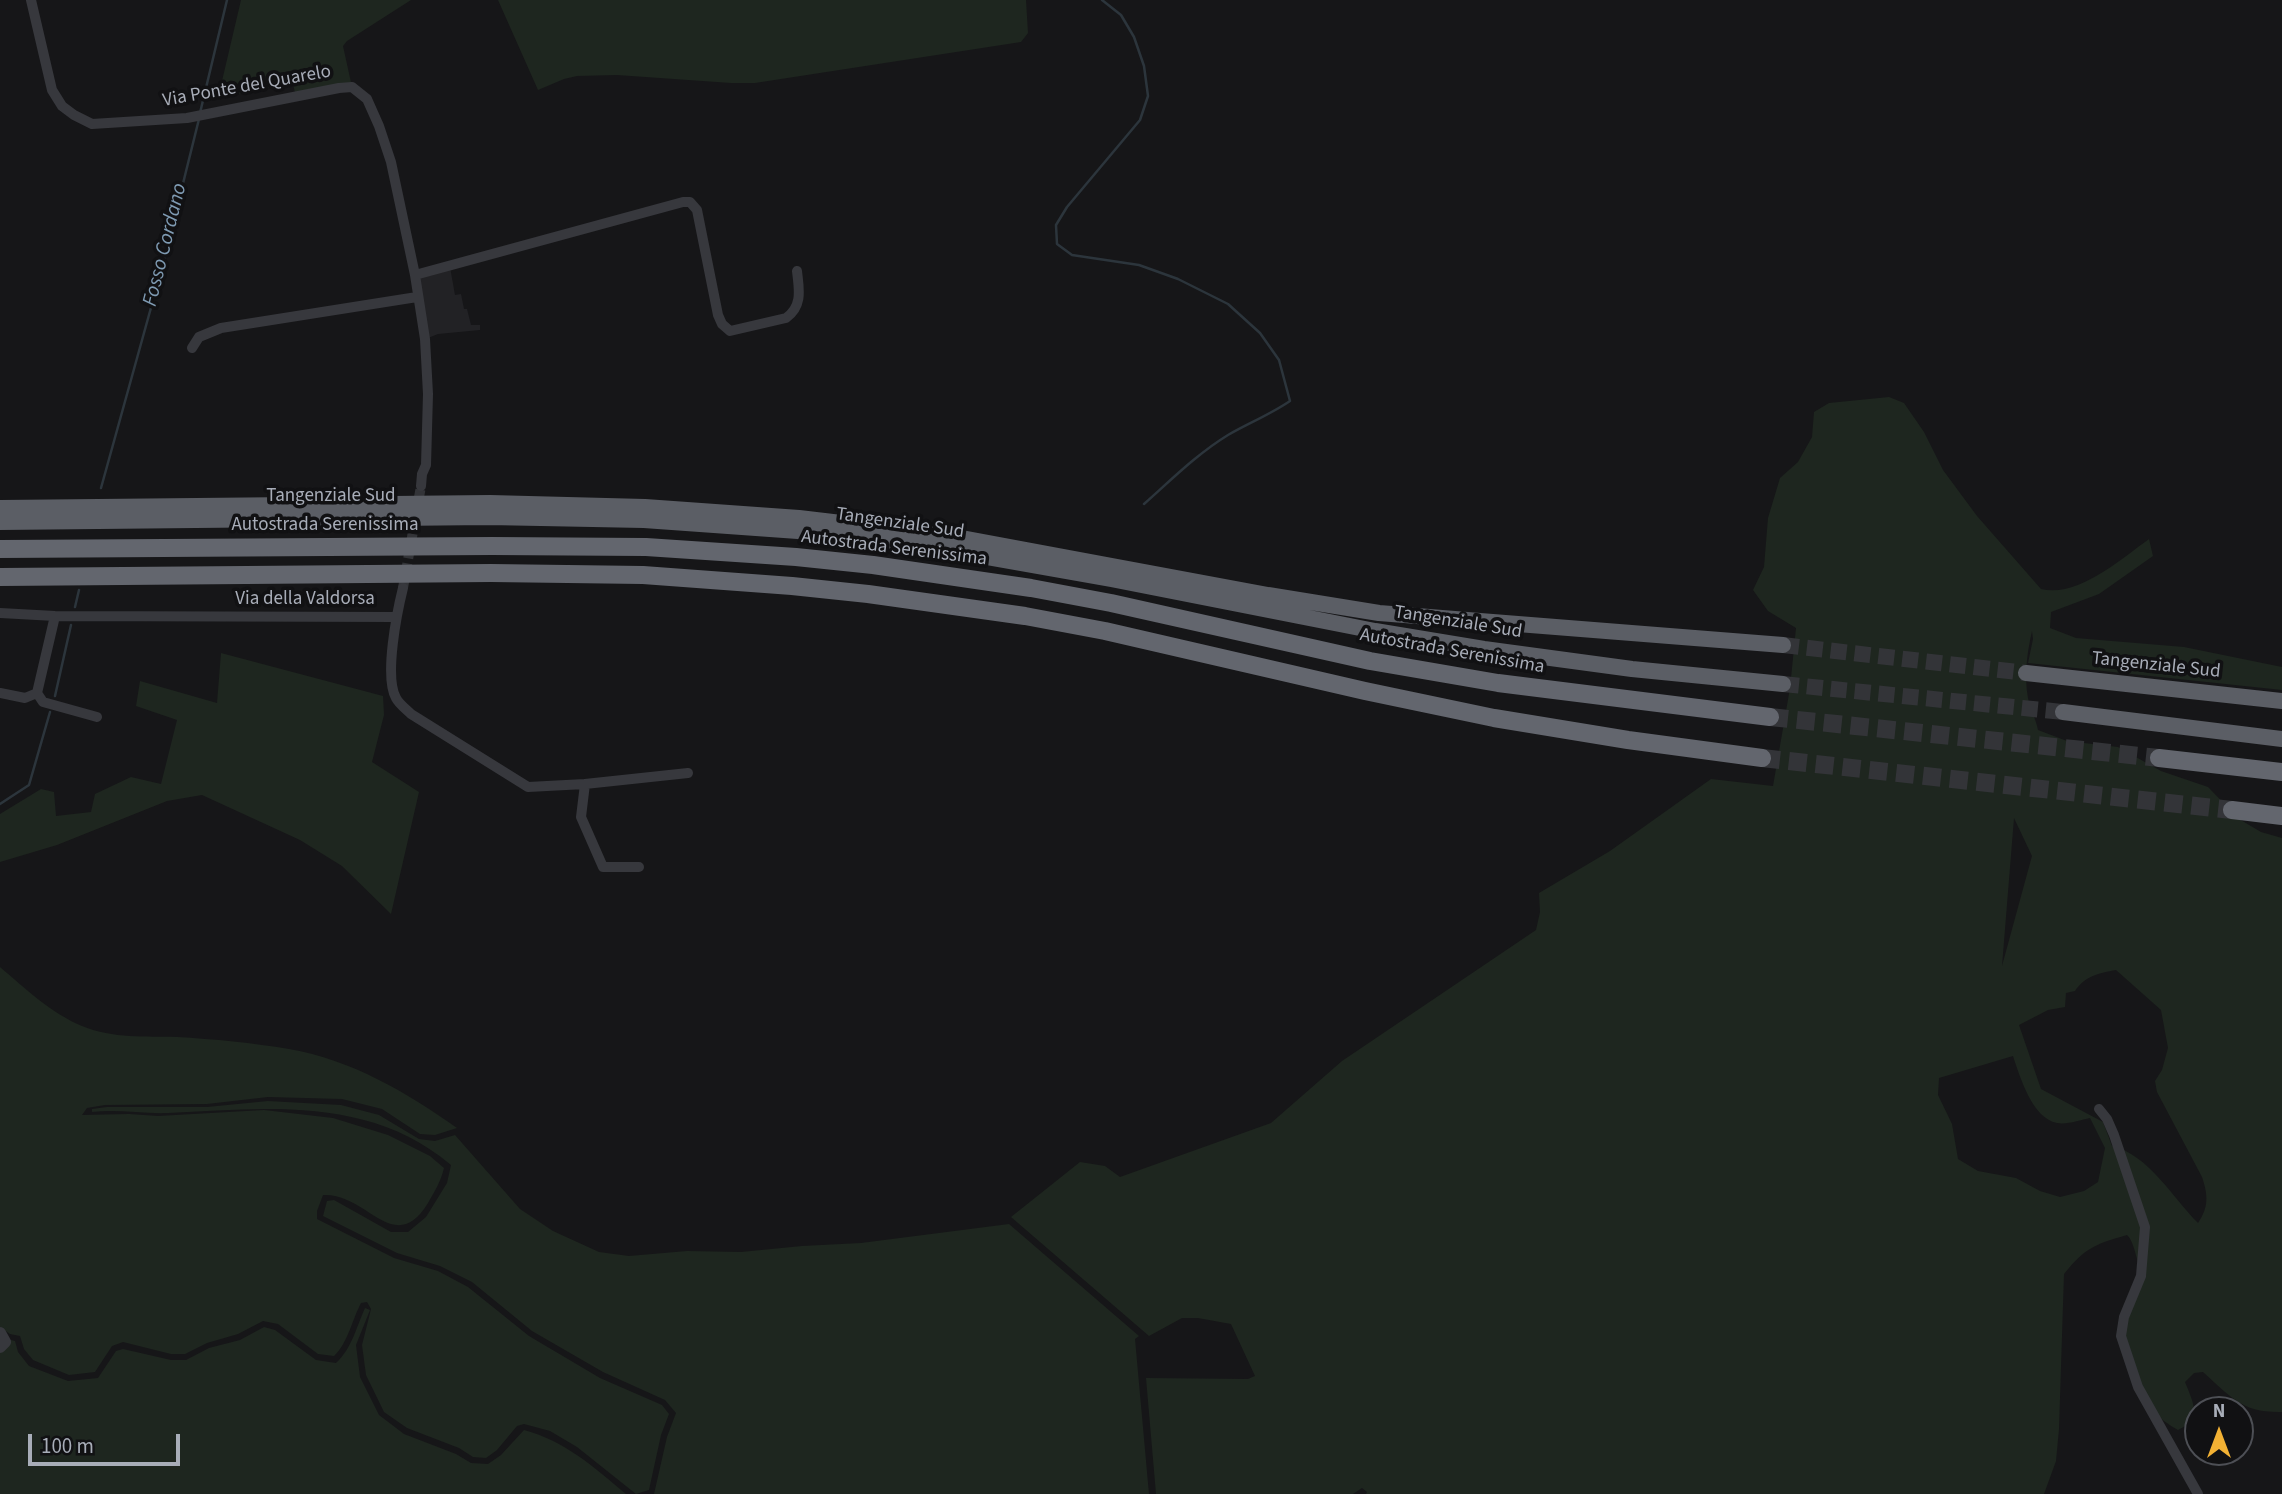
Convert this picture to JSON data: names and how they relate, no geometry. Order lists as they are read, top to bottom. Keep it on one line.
{"streets":{"highway":["Tangenziale Sud","Autostrada Serenissima"],"street":["Via Ponte del Quarelo","Via della Valdorsa"]},"water":["Fosso Cordano"],"scale_bar":"100 m","north":"top"}
